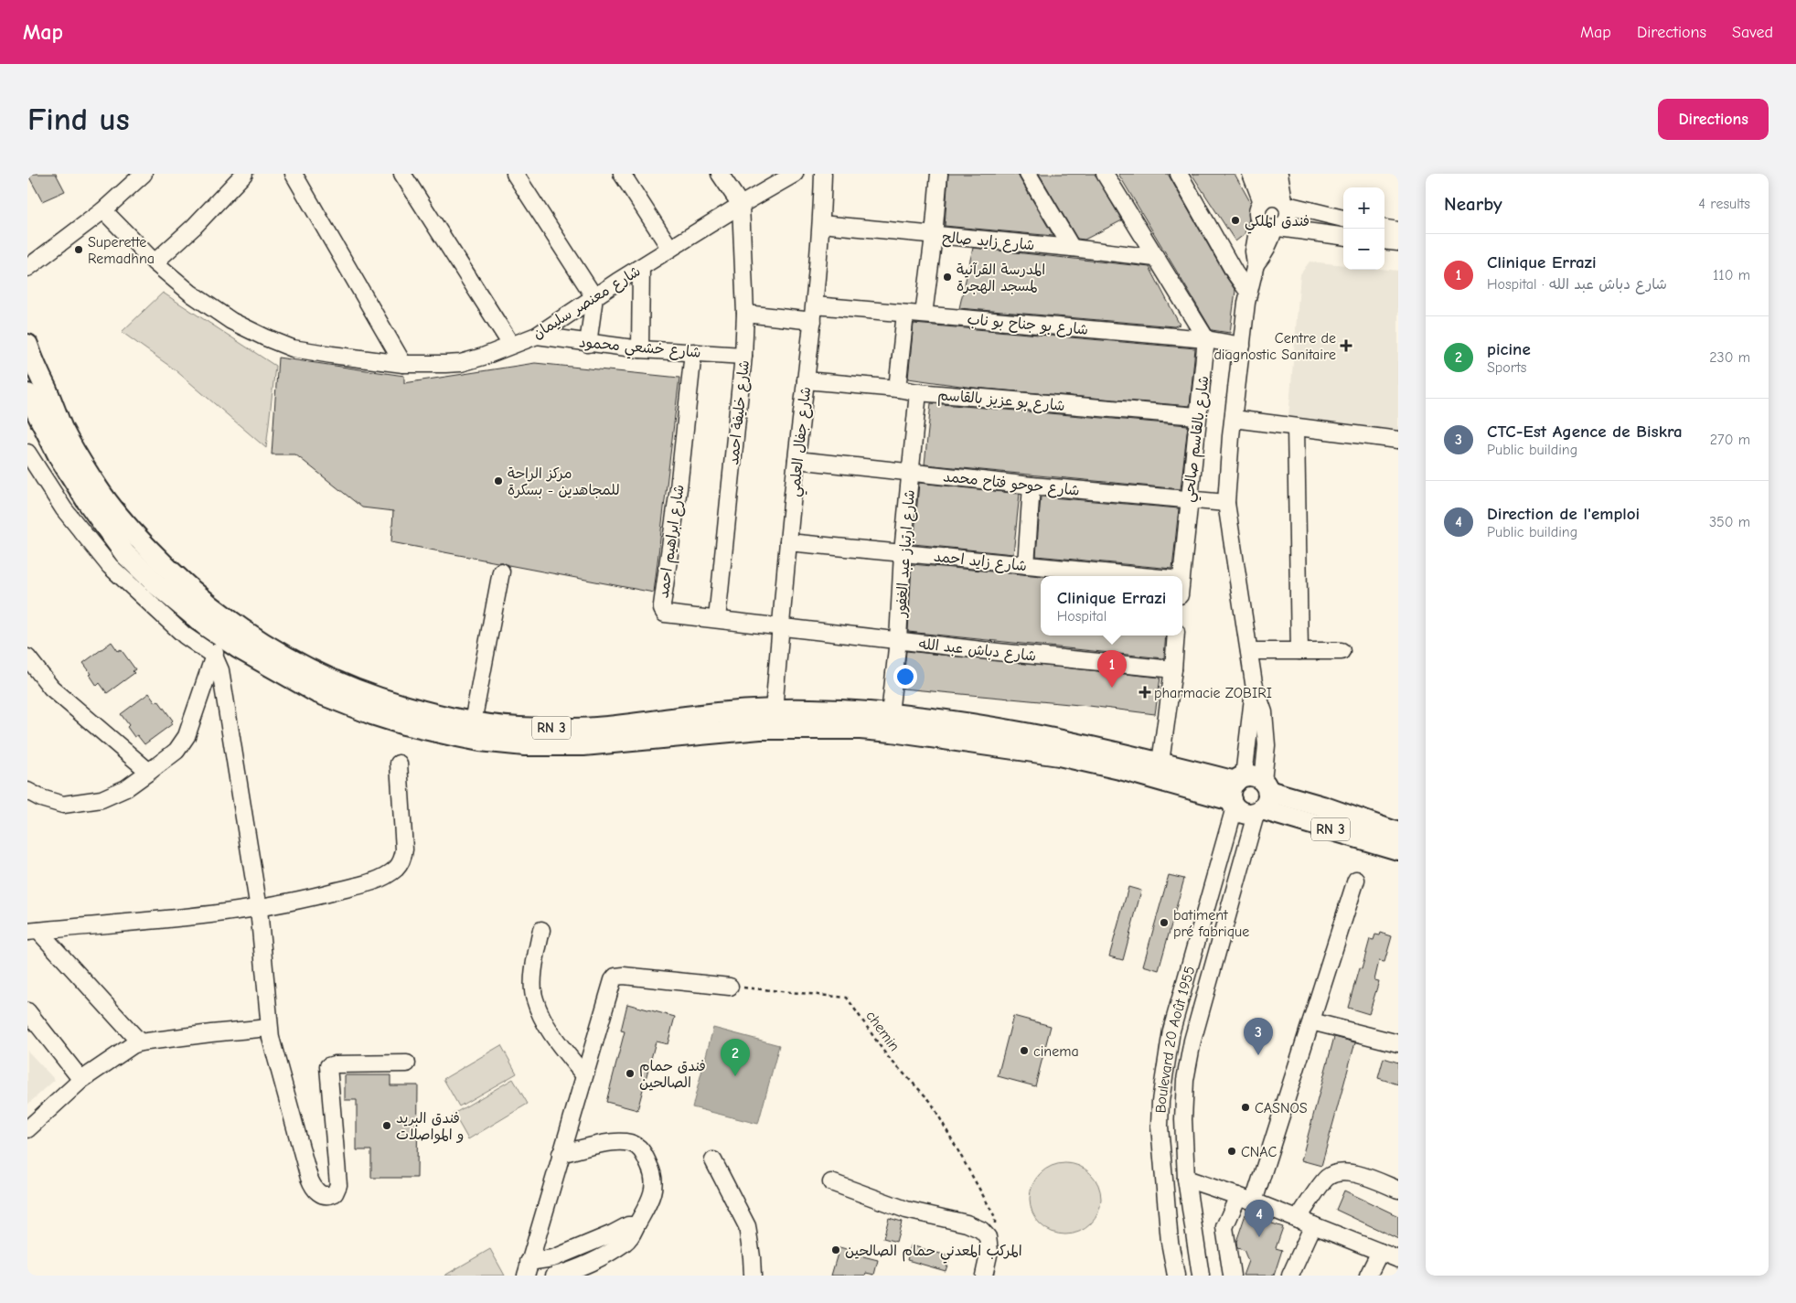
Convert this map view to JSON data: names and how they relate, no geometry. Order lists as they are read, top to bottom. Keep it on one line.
{"streets":{"main road":["RN 3"],"street":["شارع زايد صالح","شارع معنصر سليمان","شارع بو جناح بو ناب","شارع خشعي محمود","شارع بو عزيز بالقاسم","شارع خليفة احمد","شارع بالقاسم صالحي","شارع جفال العلمي","شارع حوحو فتاح محمد","شارع ابراهيم احمد","شارع ارتباز عبد الغفور","شارع زايد احمد","شارع دباش عبد الله","Boulevard 20 Août 1955"],"path":["chemin"]},"crossings":[["شارع زايد صالح","شارع جفال العلمي"],["شارع معنصر سليمان","شارع خشعي محمود"],["شارع معنصر سليمان","شارع خليفة احمد"],["شارع بو جناح بو ناب","شارع خليفة احمد"],["شارع بو جناح بو ناب","شارع بالقاسم صالحي"],["شارع بو جناح بو ناب","شارع جفال العلمي"],["شارع خشعي محمود","شارع خليفة احمد"],["شارع خشعي محمود","شارع ابراهيم احمد"],["شارع بو عزيز بالقاسم","شارع بالقاسم صالحي"],["شارع بو عزيز بالقاسم","شارع جفال العلمي"],["شارع بو عزيز بالقاسم","شارع ارتباز عبد الغفور"],["شارع خليفة احمد","شارع ابراهيم احمد"],["شارع بالقاسم صالحي","شارع حوحو فتاح محمد"],["شارع جفال العلمي","شارع حوحو فتاح محمد"],["شارع جفال العلمي","شارع ابراهيم احمد"],["شارع جفال العلمي","شارع زايد احمد"],["شارع جفال العلمي","شارع دباش عبد الله"],["شارع جفال العلمي","RN 3"],["شارع حوحو فتاح محمد","شارع ارتباز عبد الغفور"],["شارع ابراهيم احمد","شارع دباش عبد الله"],["شارع ارتباز عبد الغفور","شارع زايد احمد"],["شارع ارتباز عبد الغفور","شارع دباش عبد الله"],["شارع ارتباز عبد الغفور","RN 3"],["RN 3","Boulevard 20 Août 1955"]],"places":{"other":["فندق الملكي","Superette Remadhna","المدرسة القرآنية لمسجد الهجرة","مركز الراحة للمجاهدين - بسكرة","batiment pré fabrique","cinema","فندق حمام الصالحين","CASNOS","فندق البريد و المواصلات","CNAC","المركب المعدني حمام الصالحين"],"health":["Centre de diagnostic Sanitaire","pharmacie ZOBIRI"]},"page":{"header":"Map","nav":["Map","Directions","Saved"],"buttons":"Directions","title":"Find us","heading":["Nearby","4 results"],"map_buttons":["+","−"],"list":[{"mark":"1","name":"Clinique Errazi","note":"Hospital · شارع دباش عبد الله","value":"110 m"},{"mark":"2","name":"picine","note":"Sports","value":"230 m"},{"mark":"3","name":"CTC-Est Agence de Biskra","note":"Public building","value":"270 m"},{"mark":"4","name":"Direction de l'emploi","note":"Public building","value":"350 m"}],"popup":["Clinique Errazi","Hospital"],"pins":["1","3","2","4"]}}
